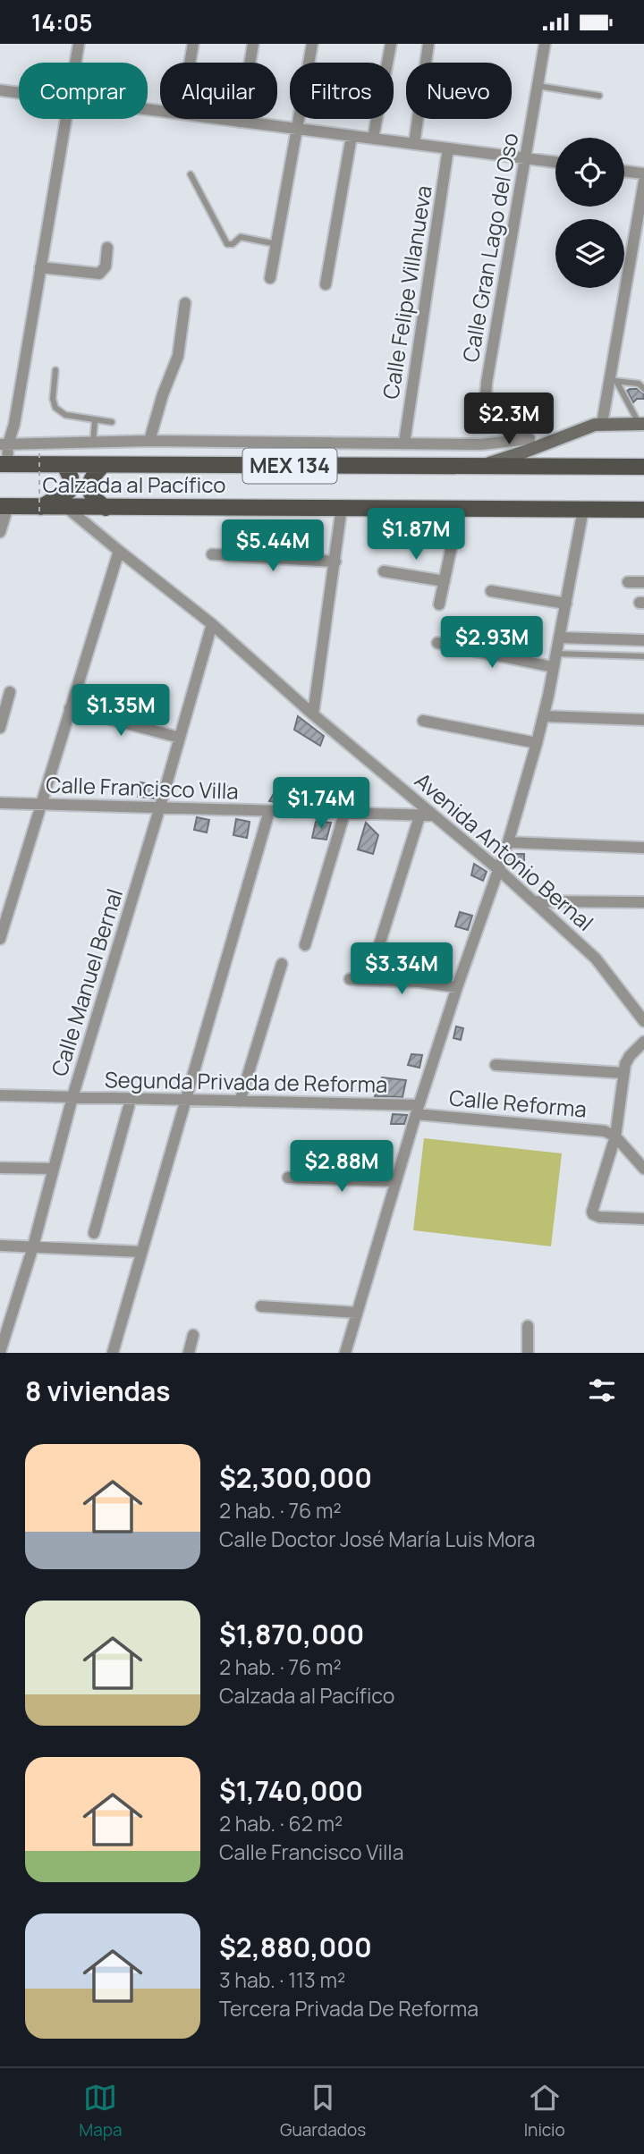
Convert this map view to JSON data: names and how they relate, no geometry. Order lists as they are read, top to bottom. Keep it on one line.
{"streets":{"main road":["MEX 134","Calzada al Pacífico"],"street":["Calle Gran Lago del Oso","Calle Felipe Villanueva","Calle Francisco Villa","Avenida Antonio Bernal","Calle Manuel Bernal","Segunda Privada de Reforma","Calle Reforma"]},"crossings":[["Calzada al Pacífico","Avenida Antonio Bernal"],["Calzada al Pacífico","Calle Reforma"],["Calle Francisco Villa","Avenida Antonio Bernal"],["Calle Francisco Villa","Calle Manuel Bernal"],["Avenida Antonio Bernal","Calle Manuel Bernal"],["Avenida Antonio Bernal","Calle Reforma"],["Calle Manuel Bernal","Segunda Privada de Reforma"],["Segunda Privada de Reforma","Calle Reforma"]],"page":{"status":"14:05","chip":["Comprar","Alquilar","Filtros","Nuevo"],"price":["$2.3M","$1.87M","$5.44M","$2.93M","$1.35M","$1.74M","$3.34M","$2.88M"],"heading":"8 viviendas","list":[{"name":"$2,300,000","note":"2 hab. · 76 m² · Calle Doctor José María Luis Mora"},{"name":"$1,870,000","note":"2 hab. · 76 m² · Calzada al Pacífico"},{"name":"$1,740,000","note":"2 hab. · 62 m² · Calle Francisco Villa"},{"name":"$2,880,000","note":"3 hab. · 113 m² · Tercera Privada De Reforma"}],"tabs":["Mapa","Guardados","Inicio"]}}
